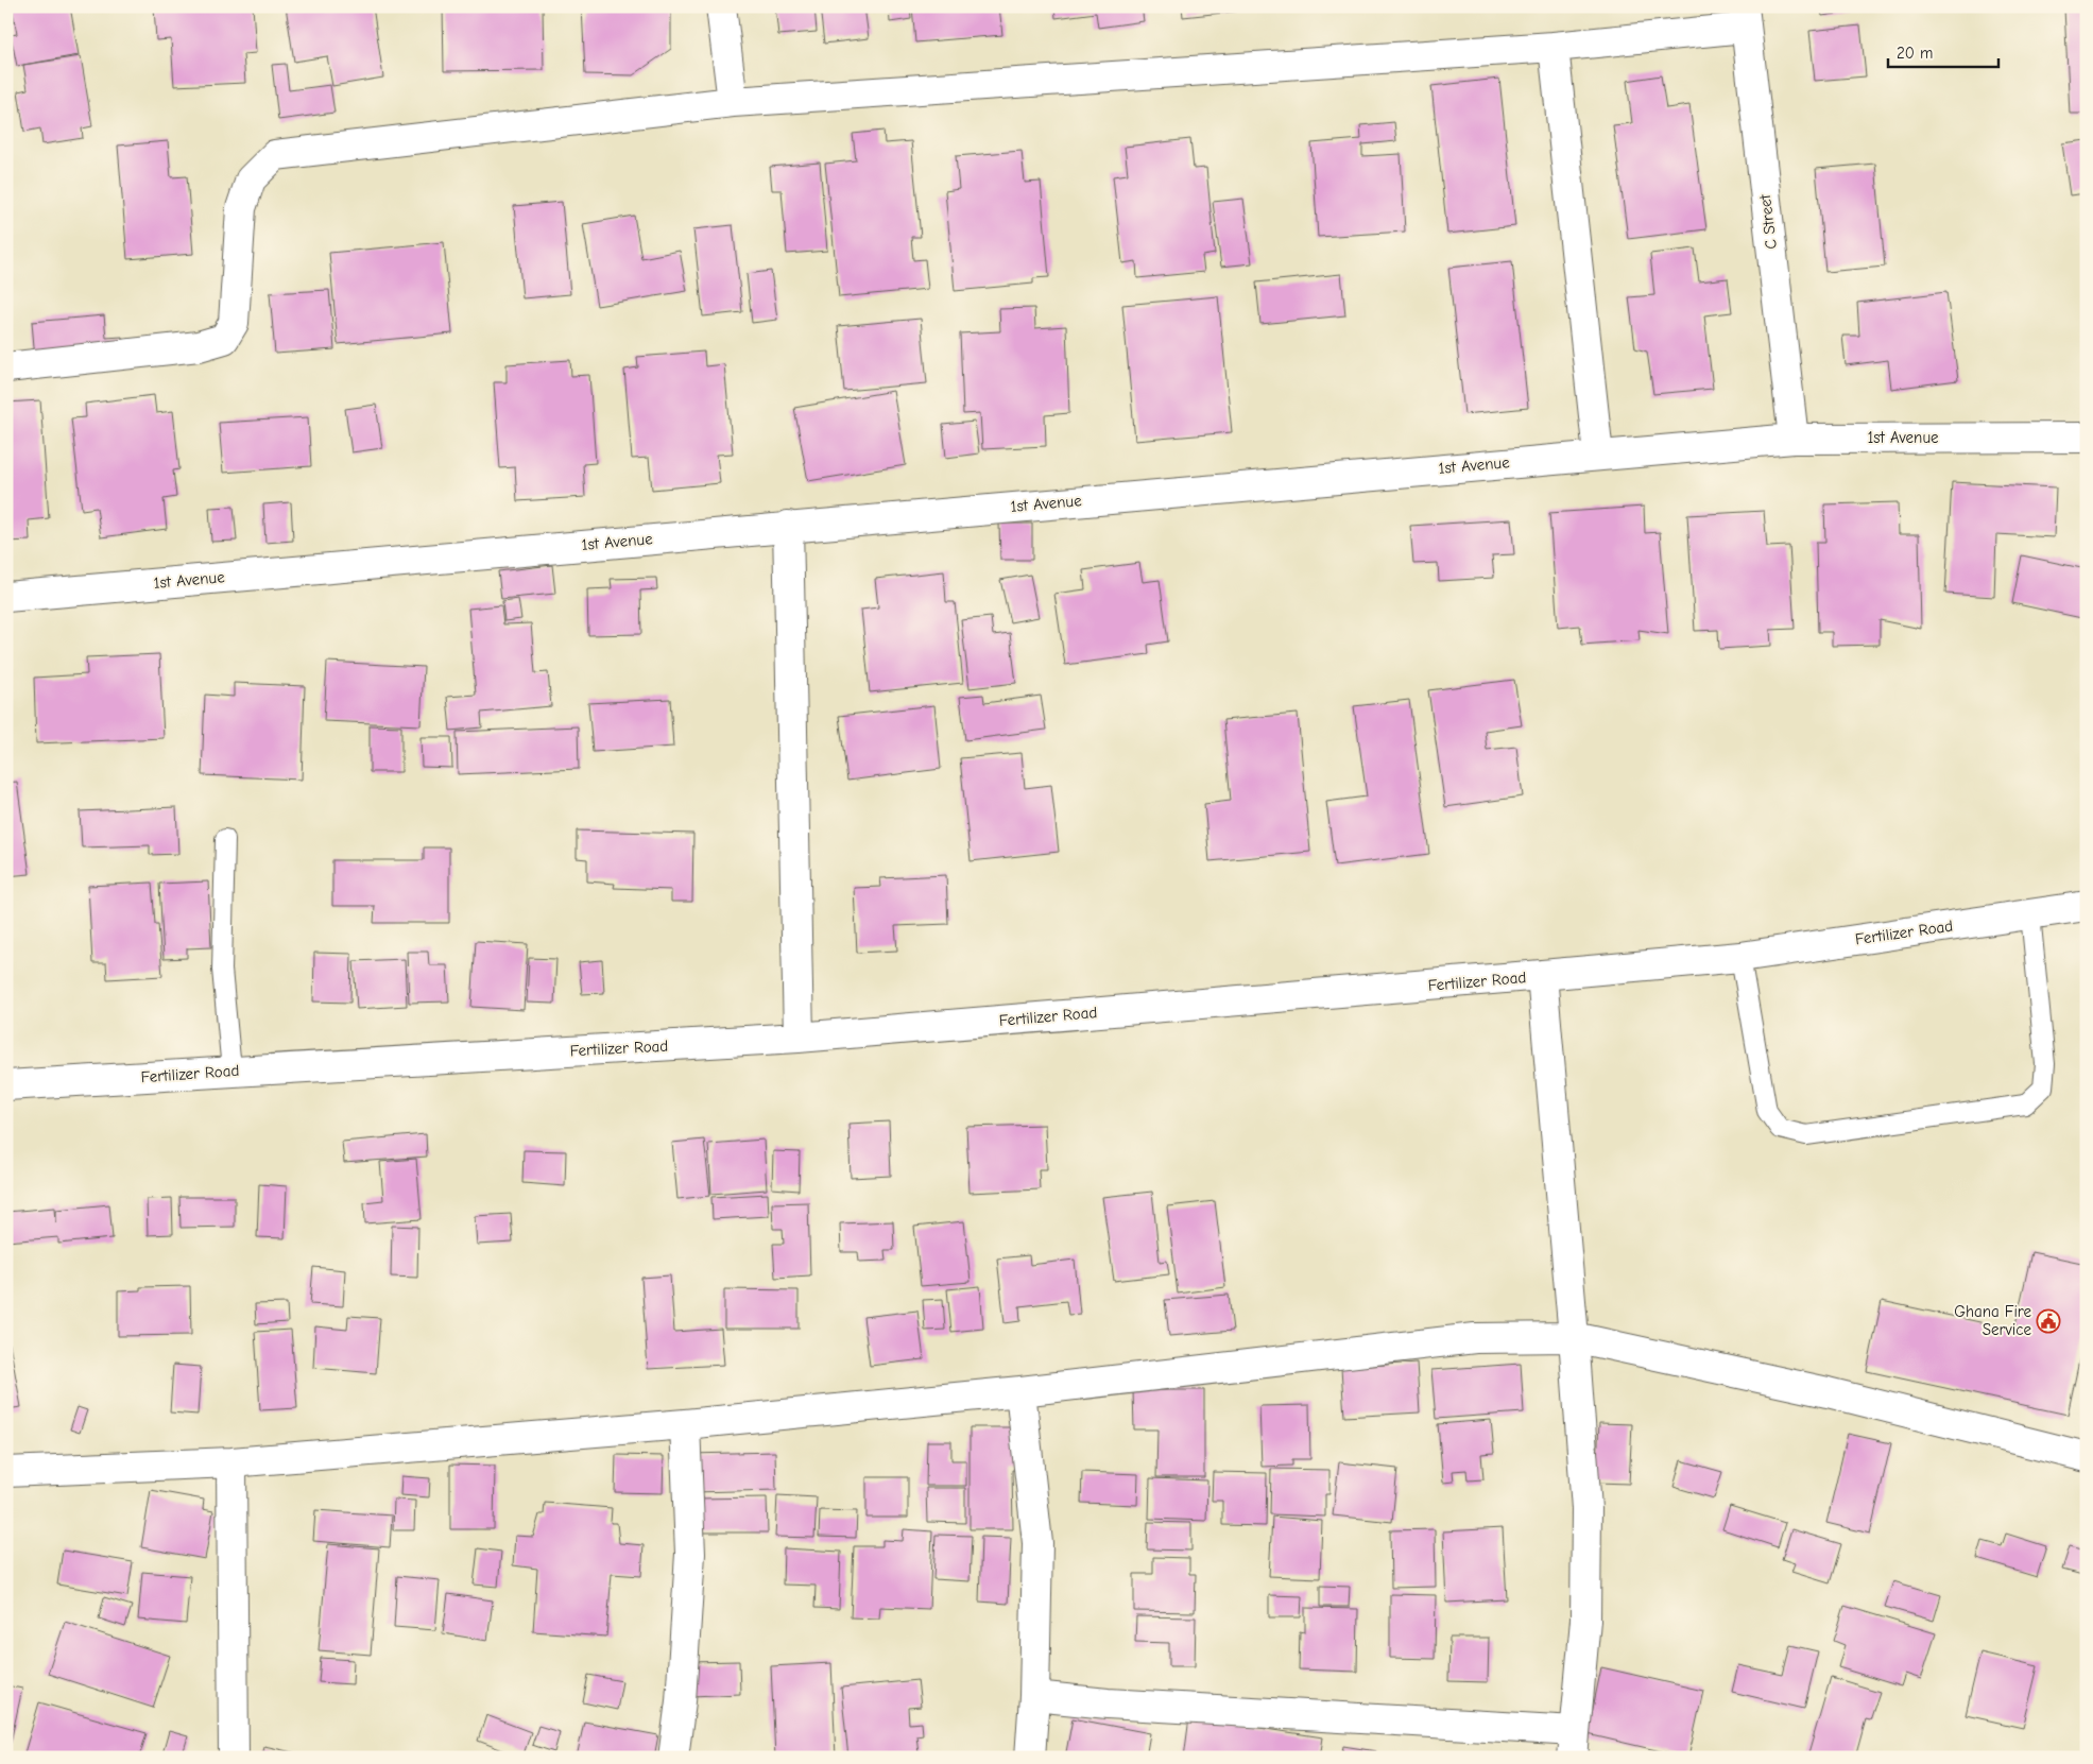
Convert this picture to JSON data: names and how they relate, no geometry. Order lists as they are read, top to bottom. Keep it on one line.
{"streets":{"street":["C Street","1st Avenue","Fertilizer Road"]},"crossings":[["C Street","1st Avenue"]],"places":{"public building":["Ghana Fire Service"]},"scale_bar":"20 m"}
